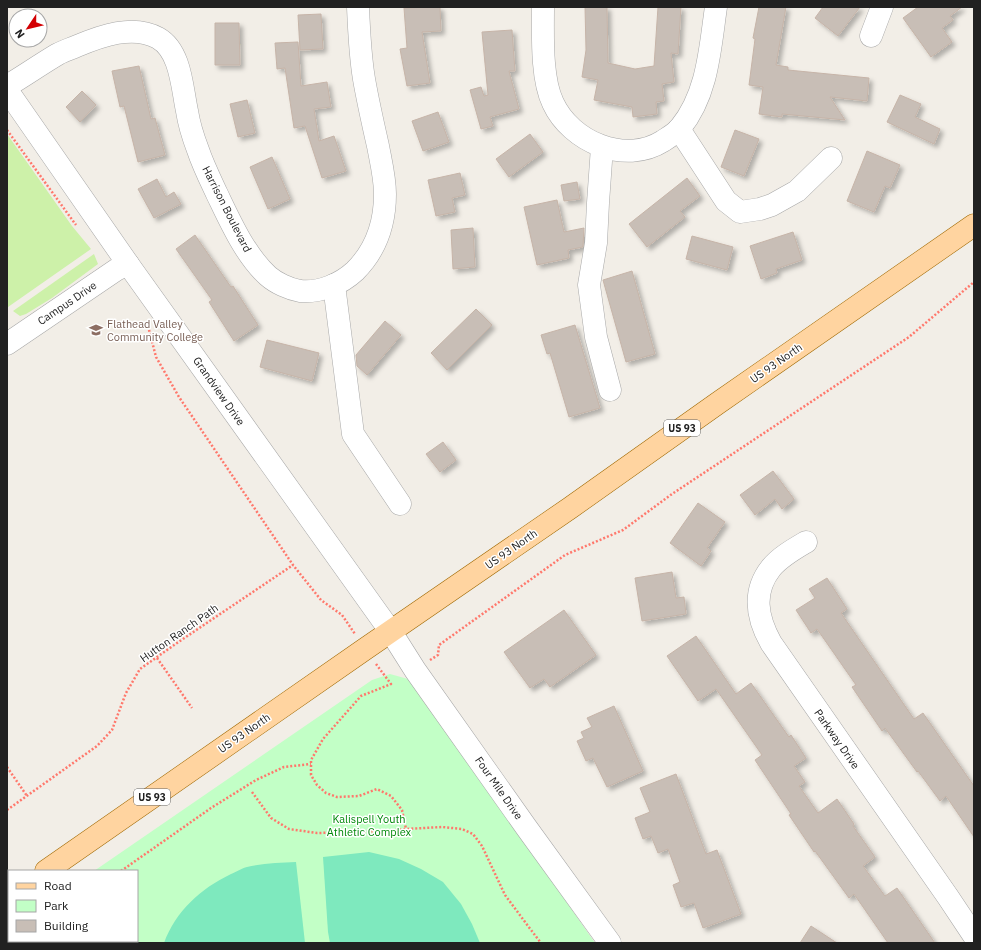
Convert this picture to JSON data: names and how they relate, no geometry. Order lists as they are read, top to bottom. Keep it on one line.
{"streets":{"main road":["US 93 North","US 93"],"street":["Harrison Boulevard","Campus Drive","Grandview Drive","Parkway Drive","Four Mile Drive"],"path":["Hutton Ranch Path"]},"crossings":[["Campus Drive","Grandview Drive"],["US 93 North","Grandview Drive"],["US 93 North","Four Mile Drive"],["Grandview Drive","Four Mile Drive"]],"parks":["Kalispell Youth Athletic Complex"],"places":{"school or university":["Flathead Valley Community College"]},"legend":["Road","Park","Building"],"north":"bottom left"}
